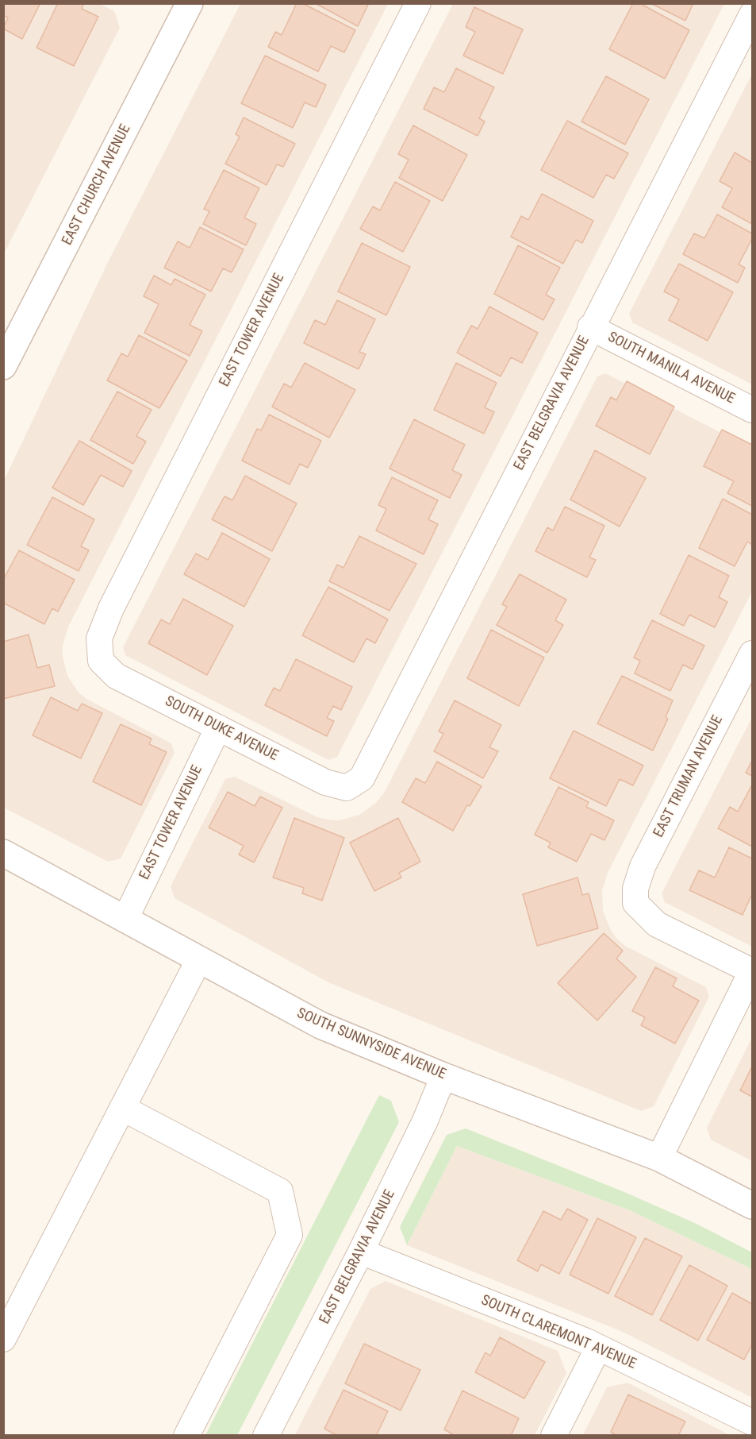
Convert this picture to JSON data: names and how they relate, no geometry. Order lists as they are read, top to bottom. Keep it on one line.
{"streets":{"street":["EAST CHURCH AVENUE","EAST TOWER AVENUE","SOUTH MANILA AVENUE","EAST BELGRAVIA AVENUE","SOUTH DUKE AVENUE","EAST TRUMAN AVENUE","SOUTH SUNNYSIDE AVENUE","SOUTH CLAREMONT AVENUE"]},"crossings":[["EAST TOWER AVENUE","SOUTH DUKE AVENUE"],["EAST TOWER AVENUE","SOUTH SUNNYSIDE AVENUE"],["SOUTH MANILA AVENUE","EAST BELGRAVIA AVENUE"],["EAST BELGRAVIA AVENUE","SOUTH DUKE AVENUE"],["EAST BELGRAVIA AVENUE","SOUTH SUNNYSIDE AVENUE"],["EAST BELGRAVIA AVENUE","SOUTH CLAREMONT AVENUE"]]}
